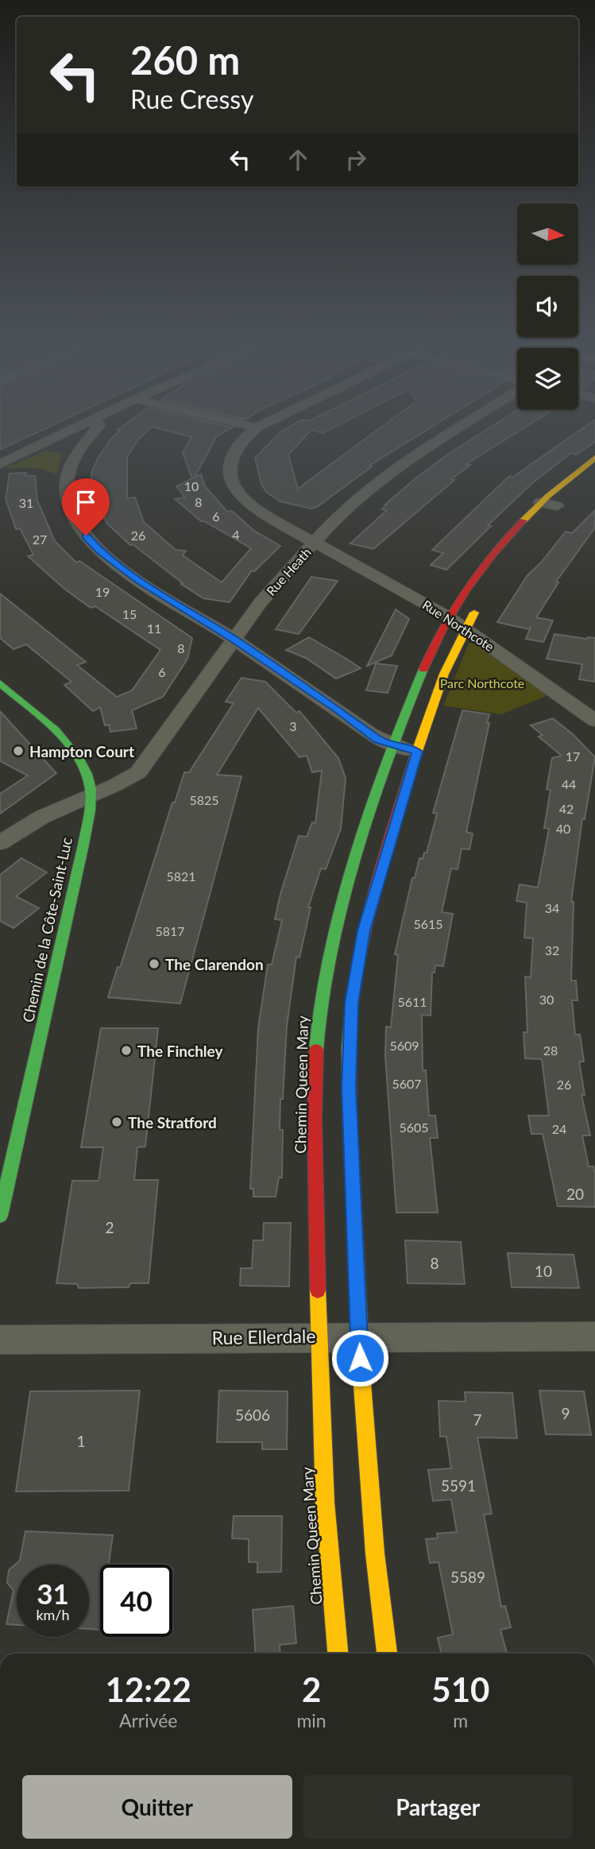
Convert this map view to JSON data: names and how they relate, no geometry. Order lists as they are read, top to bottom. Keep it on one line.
{"streets":{"street":["Rue Heath","Rue Northcote","Chemin de la Côte-Saint-Luc","Chemin Queen Mary","Rue Ellerdale"]},"crossings":[["Rue Heath","Rue Northcote"],["Rue Heath","Chemin de la Côte-Saint-Luc"],["Rue Northcote","Chemin Queen Mary"],["Chemin Queen Mary","Rue Ellerdale"]],"parks":["Parc Northcote"],"places":["Hampton Court","The Clarendon","The Finchley","The Stratford"],"house_numbers":["10","8","31","6","4","26","27","19","15","11","8","6","3","17","44","5825","42","40","5821","34","5615","5817","32","30","5611","5609","28","5607","26","5605","24","20","2","8","10","9","5606","7","1","5591","5589"],"north":"right","page":{"turn":["260 m","Rue Cressy"],"speed":"31 km/h","limit":"40","eta":["12:22","Arrivée","2","min","510","m"],"buttons":["Quitter","Partager"]}}
